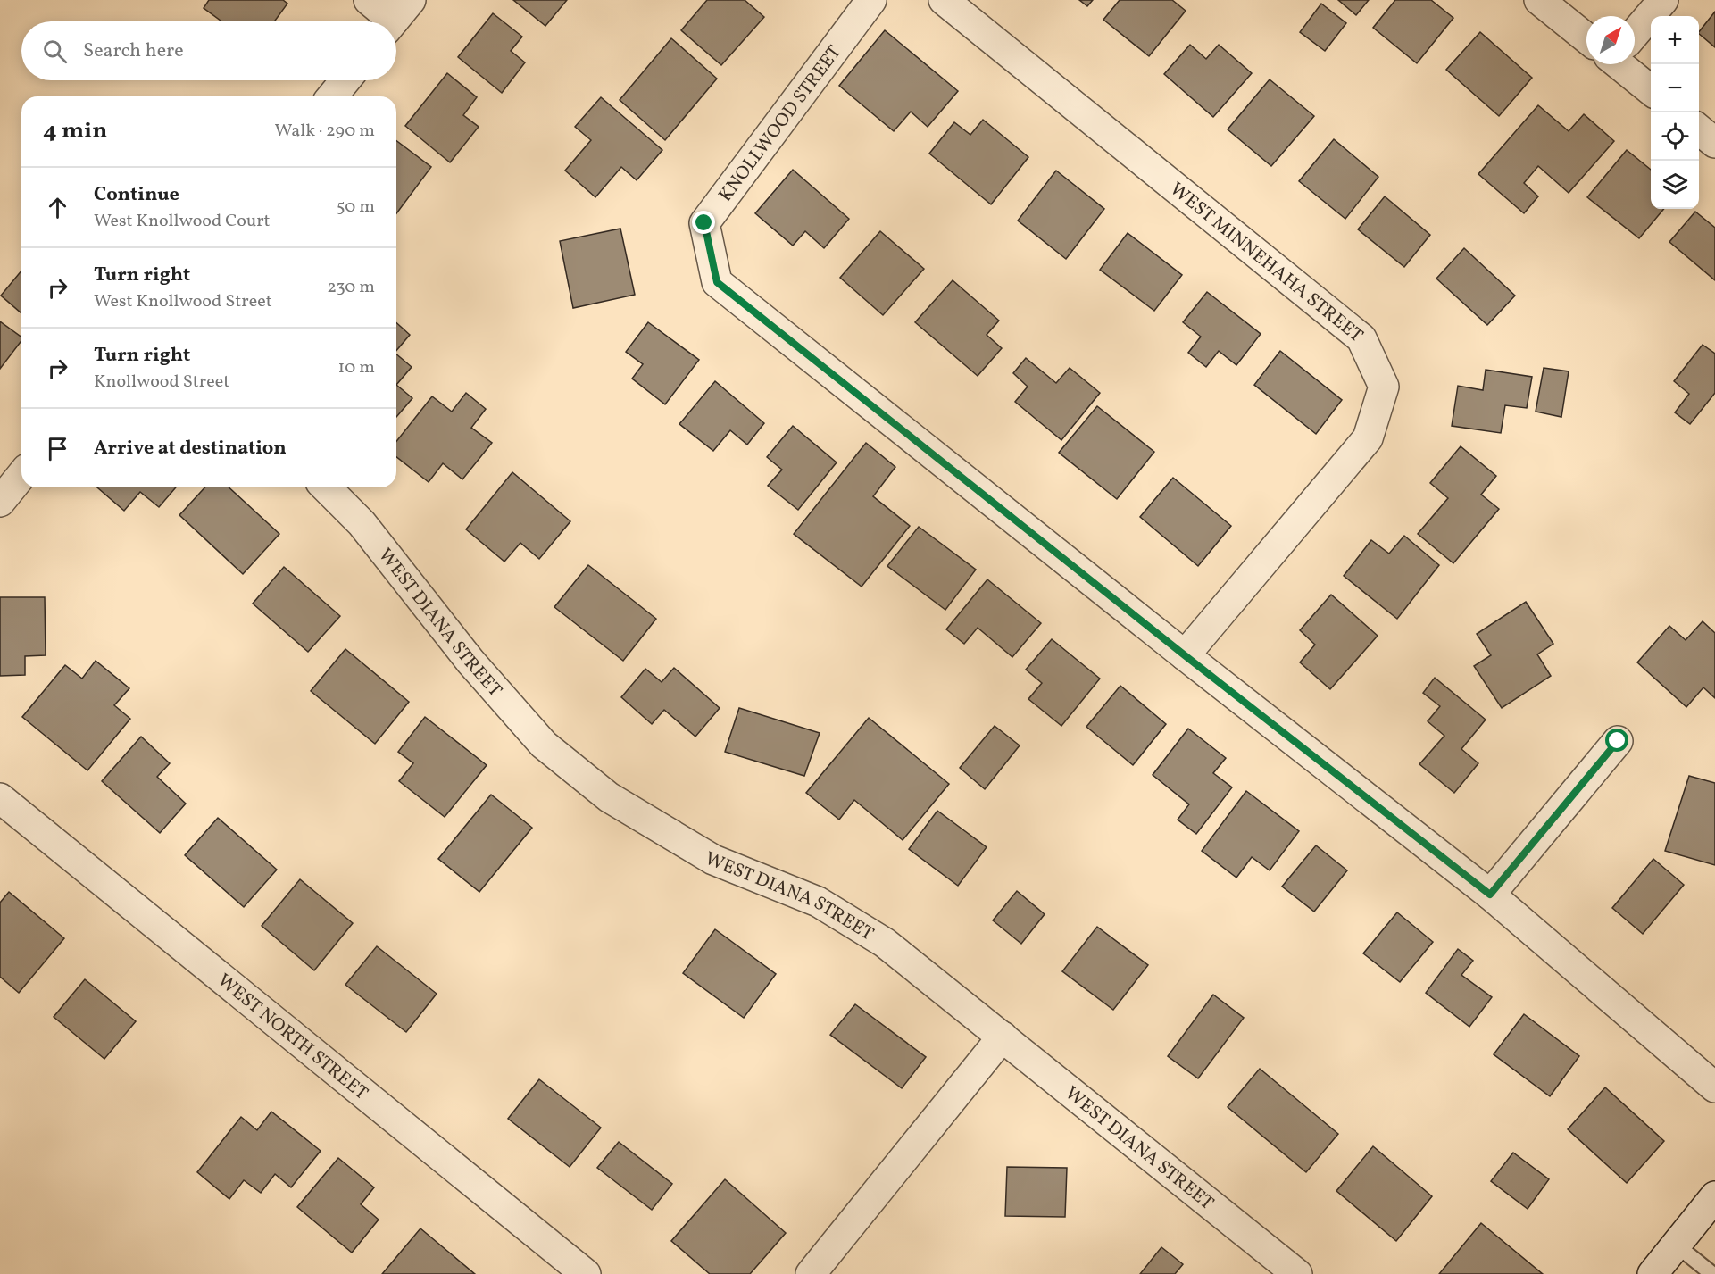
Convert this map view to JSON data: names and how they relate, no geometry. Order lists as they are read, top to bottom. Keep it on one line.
{"streets":{"street":["KNOLLWOOD STREET","WEST MINNEHAHA STREET","WEST DIANA STREET","WEST NORTH STREET"]},"crossings":[["KNOLLWOOD STREET","WEST MINNEHAHA STREET"]],"north":"top right","page":{"map_buttons":["+","−"],"search":"Search here","heading":["4 min","Walk · 290 m"],"list":[["Continue","West Knollwood Court","50 m"],["Turn right","West Knollwood Street","230 m"],["Turn right","Knollwood Street","10 m"],"Arrive at destination"]}}
